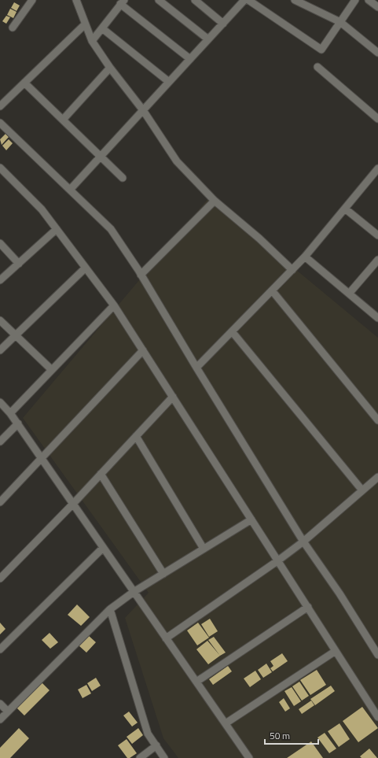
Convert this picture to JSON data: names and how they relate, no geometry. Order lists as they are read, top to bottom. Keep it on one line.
{"scale_bar":"50 m"}
